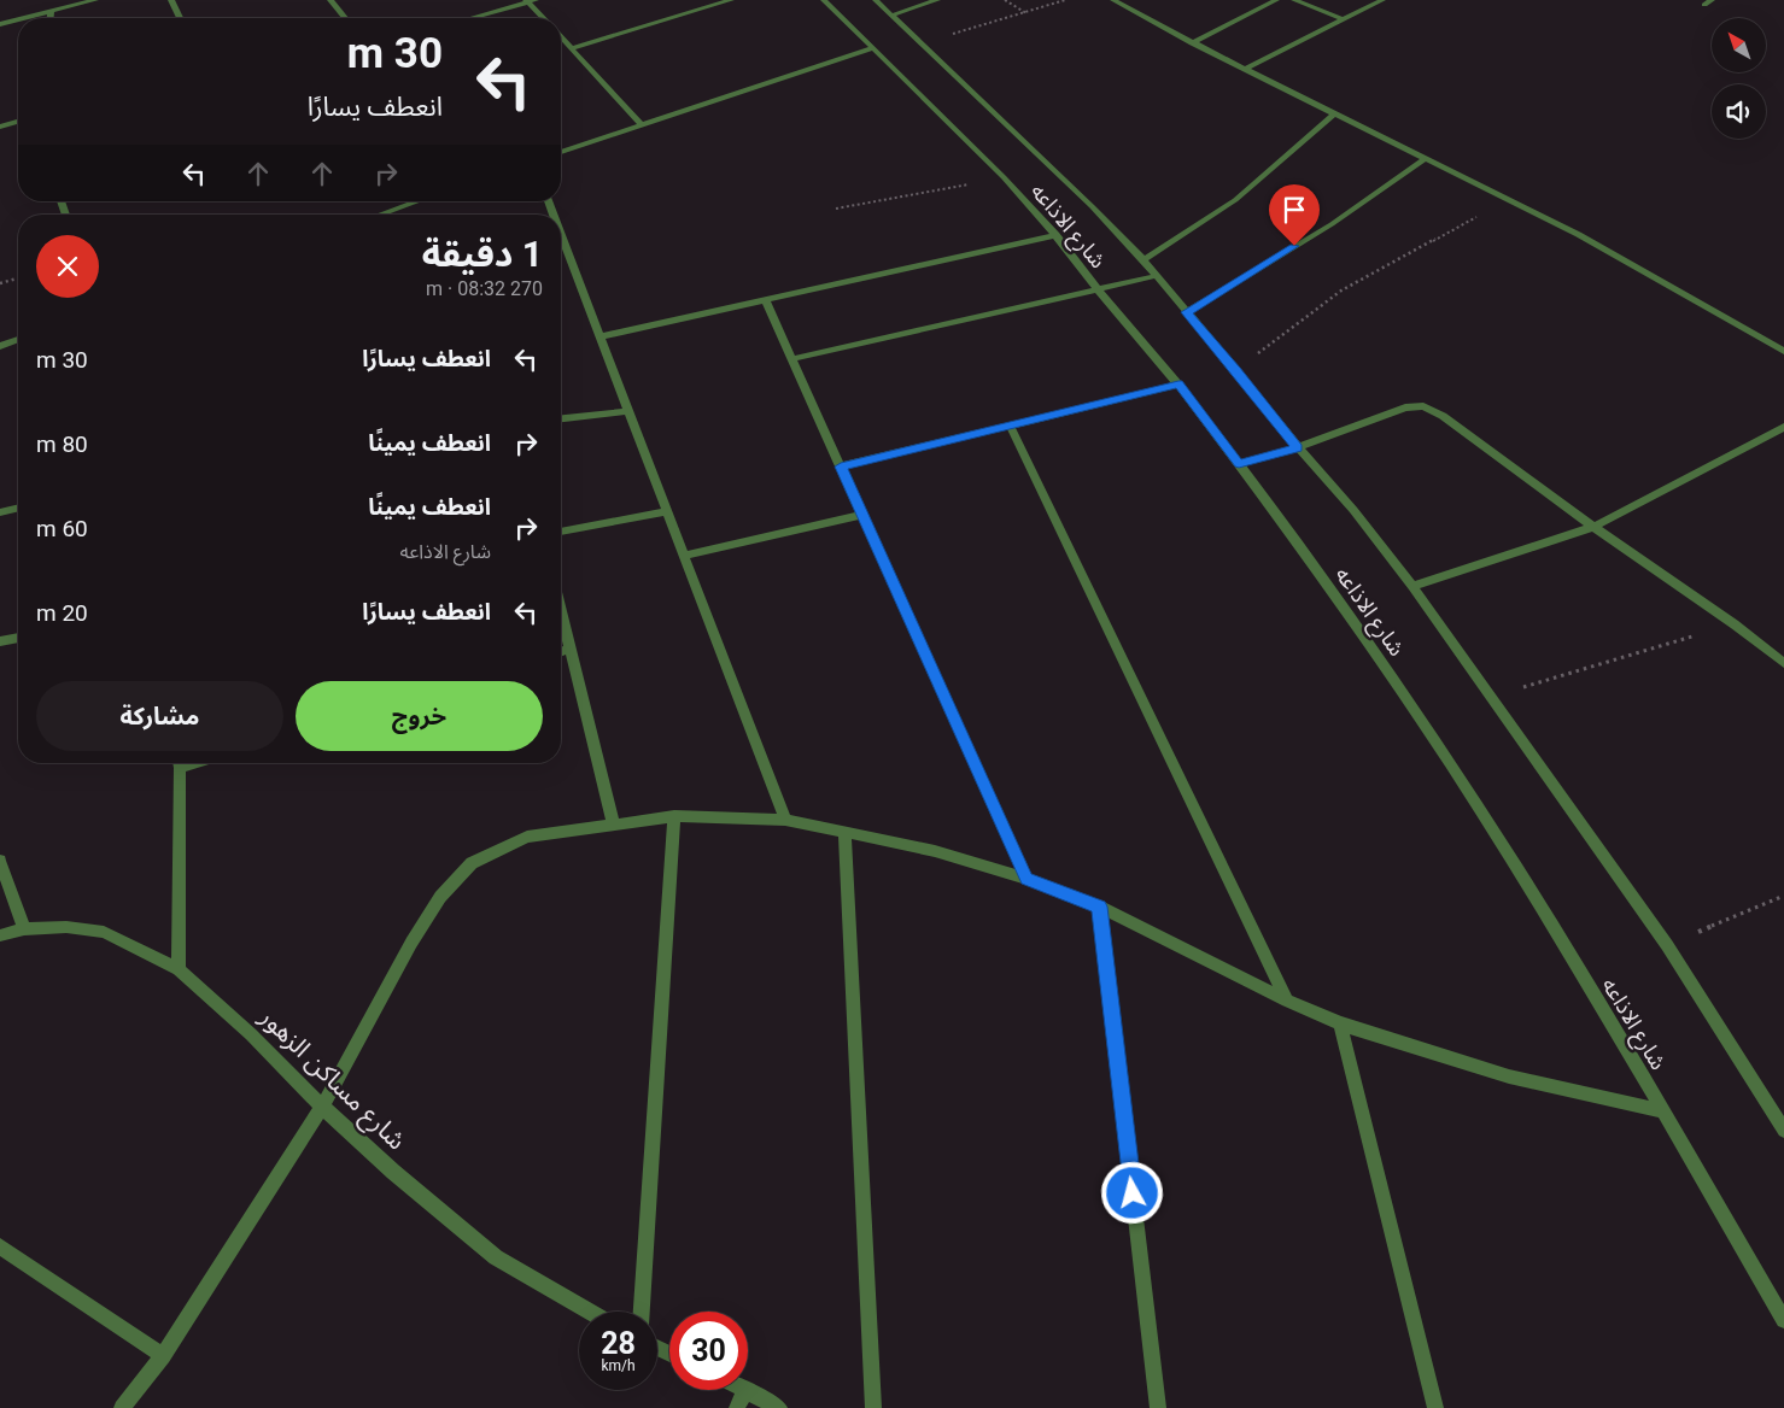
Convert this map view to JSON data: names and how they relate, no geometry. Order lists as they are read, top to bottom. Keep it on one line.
{"streets":{"street":["شارع الاذاعه","شارع مساكن الزهور"]},"north":"top left","page":{"turn":["30 m","انعطف يسارًا"],"heading":["1 دقيقة","270 m · 08:32"],"list":[{"name":"انعطف يسارًا","value":"30 m"},{"name":"انعطف يمينًا","value":"80 m"},{"name":"انعطف يمينًا","note":"شارع الاذاعه","value":"60 m"},{"name":"انعطف يسارًا","value":"20 m"}],"buttons":["خروج","مشاركة"],"speed":"28 km/h","limit":"30"}}
